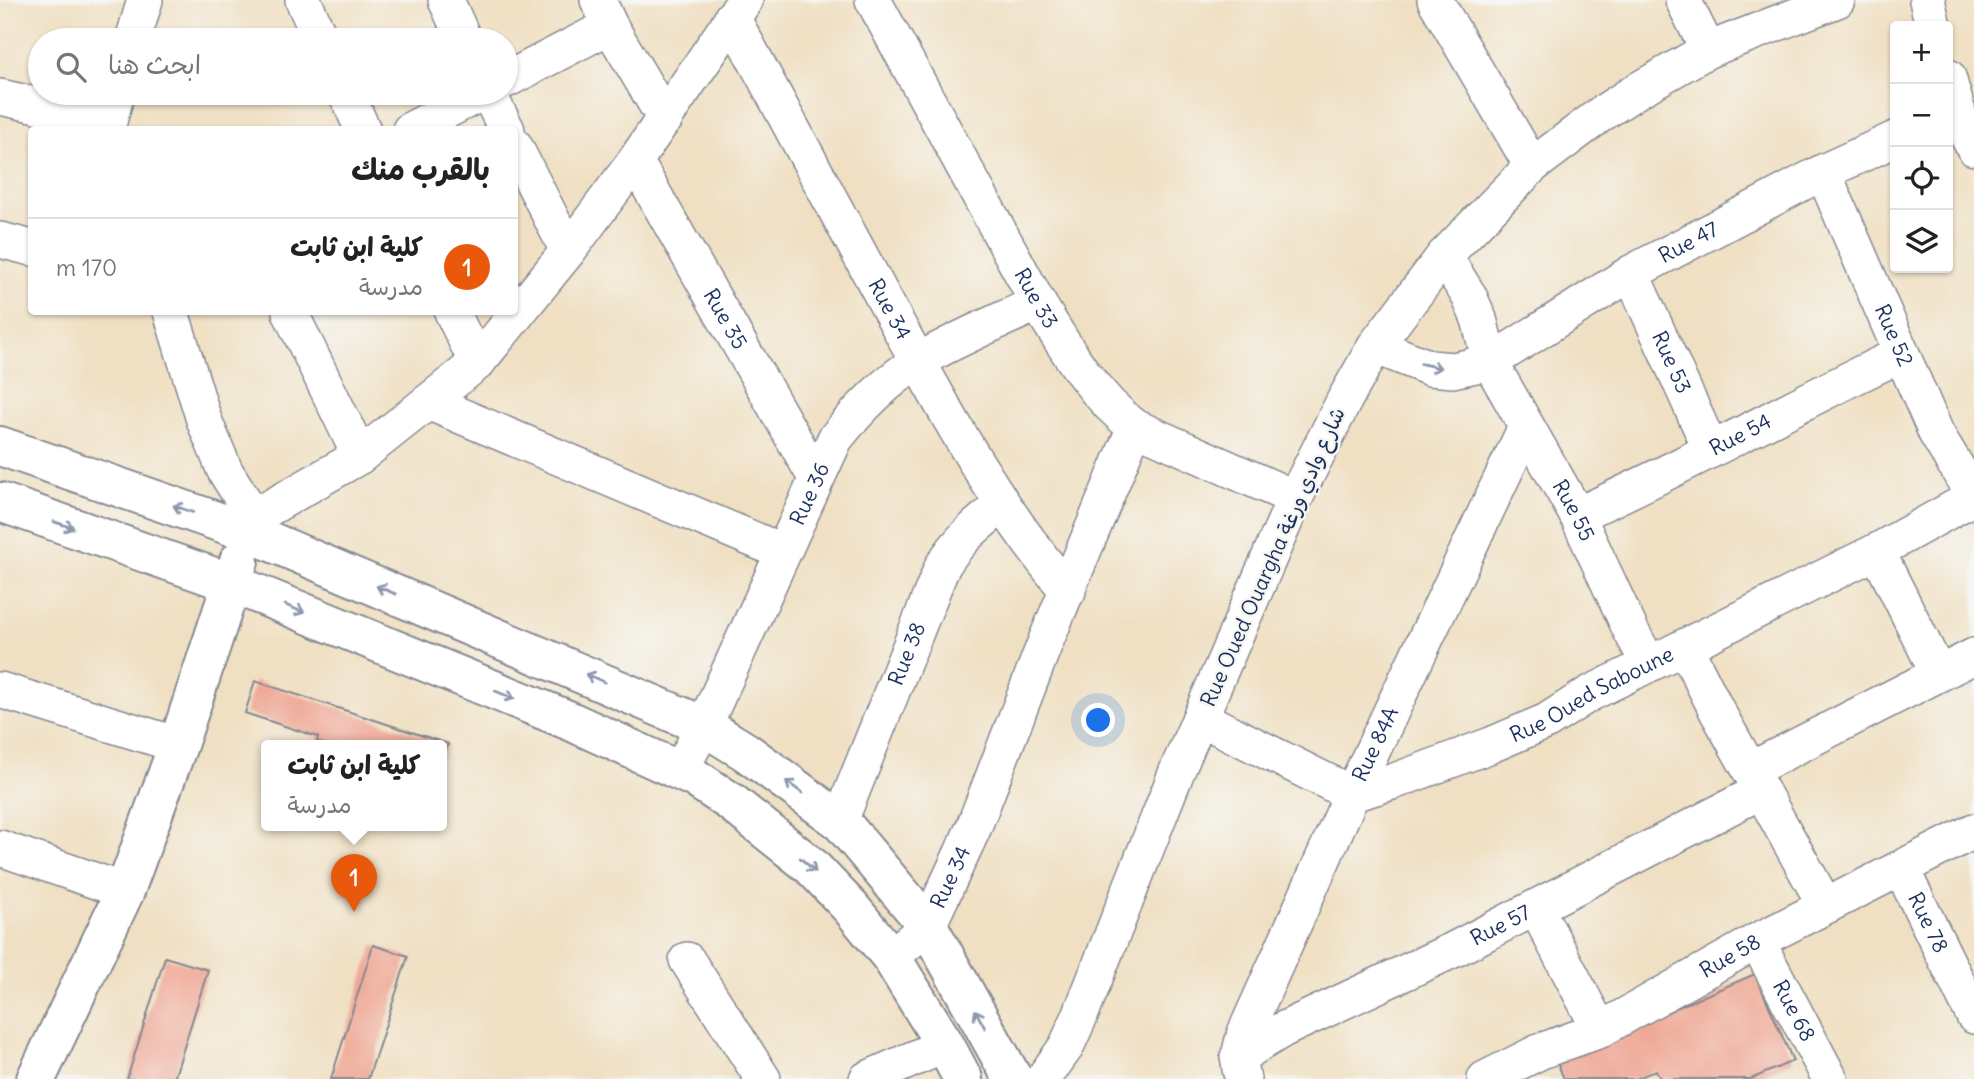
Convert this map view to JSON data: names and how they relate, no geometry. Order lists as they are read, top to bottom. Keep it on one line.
{"streets":{"street":["Rue 47","Rue 33","Rue 34","Rue 35","Rue 52","Rue 53","Rue 54","Rue 36","Rue 55","Rue Oued Ouargha شارع وادي ورغة","Rue 38","Rue Oued Saboune","Rue 84A","Rue 78","Rue 57","Rue 58","Rue 68"]},"crossings":[["Rue 47","Rue 52"],["Rue 47","Rue 53"],["Rue 47","Rue 55"],["Rue 33","Rue 34"],["Rue 33","Rue 36"],["Rue 33","Rue Oued Ouargha شارع وادي ورغة"],["Rue 34","Rue 36"],["Rue 34","Rue 38"],["Rue 35","Rue 36"],["Rue 52","Rue 54"],["Rue 52","Rue Oued Saboune"],["Rue 53","Rue 54"],["Rue 54","Rue 55"],["Rue 55","Rue Oued Ouargha شارع وادي ورغة"],["Rue 55","Rue Oued Saboune"],["Rue 55","Rue 84A"],["Rue Oued Saboune","Rue 84A"],["Rue 84A","Rue 57"],["Rue 78","Rue 58"],["Rue 58","Rue 68"]],"page":{"map_buttons":["+","−"],"search":"ابحث هنا","heading":"بالقرب منك","list":[{"mark":"1","name":"كلية ابن ثابت","note":"مدرسة","value":"170 m"}],"popup":["كلية ابن ثابت","مدرسة"],"pins":"1"}}
